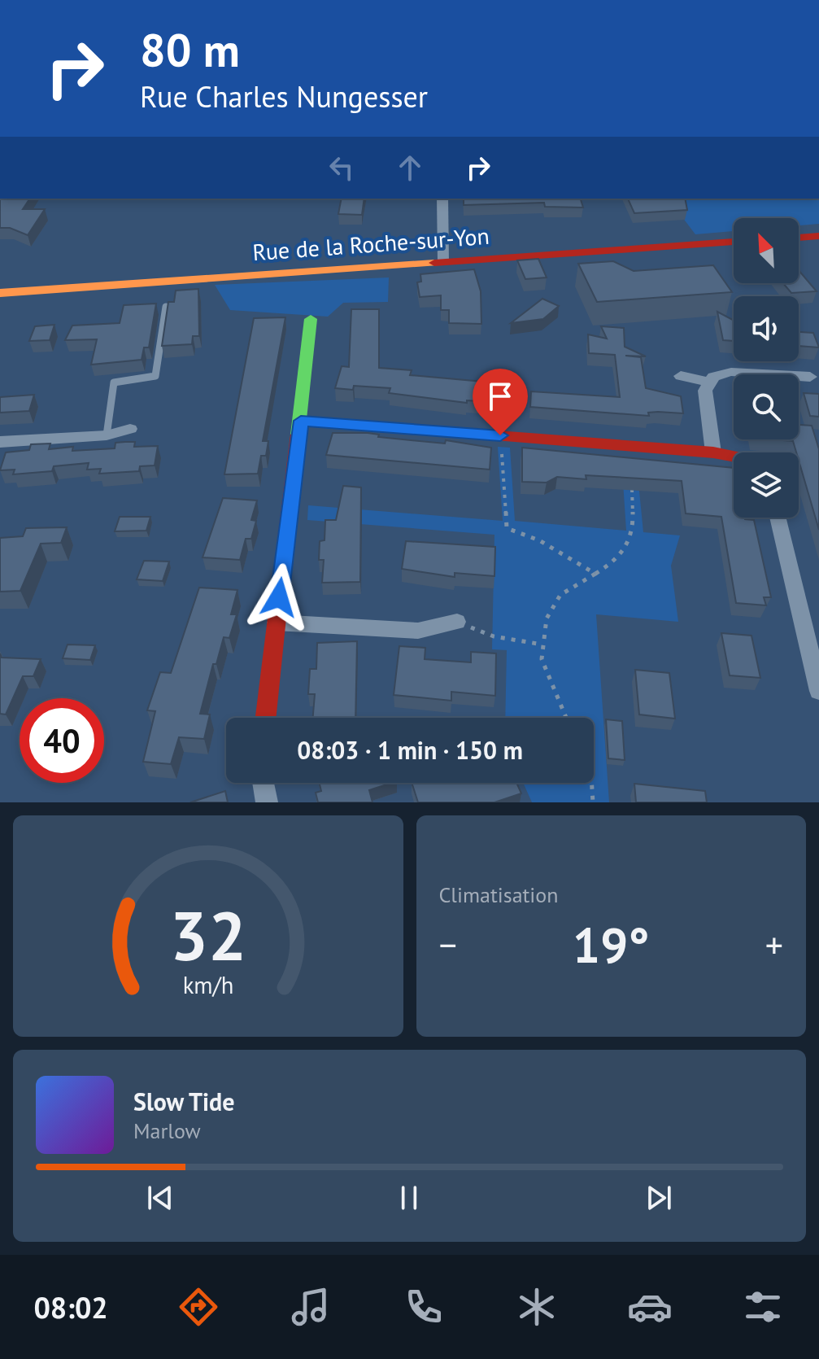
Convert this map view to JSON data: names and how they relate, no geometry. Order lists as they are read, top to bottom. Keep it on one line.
{"streets":{"main road":["Rue de la Roche-sur-Yon"]},"north":"top left","page":{"turn":["80 m","Rue Charles Nungesser"],"limit":"40","trip":"08:03 · 1 min · 150 m","tile":"Climatisation","heat":["−","19°","+"],"song":["Slow Tide","Marlow"],"tabs":"08:02","gauge":["32","km/h"]}}
